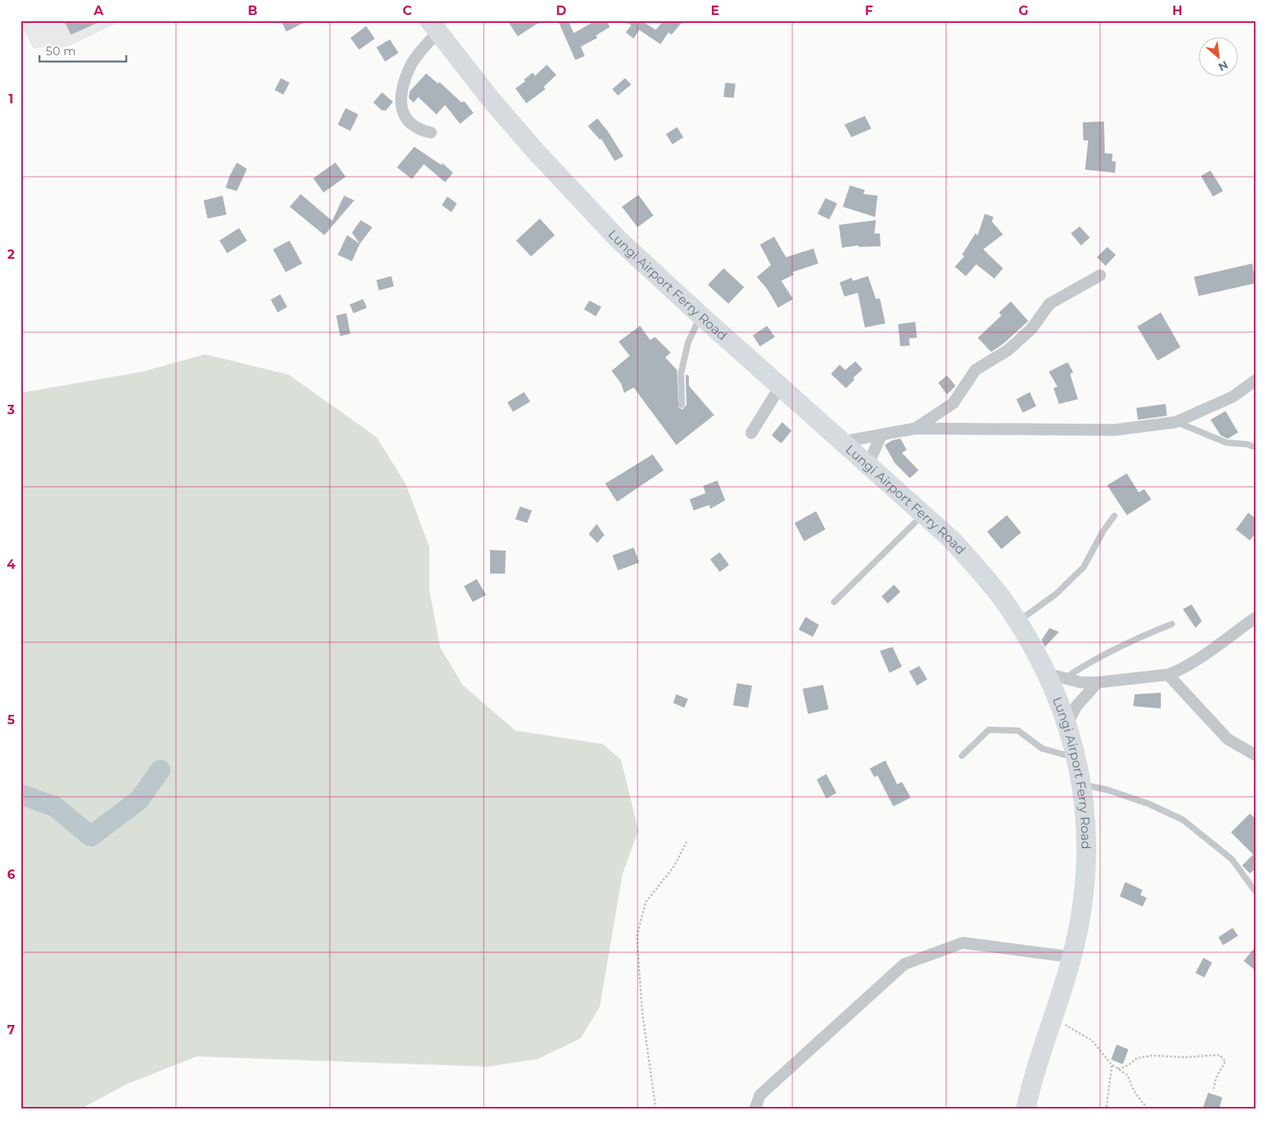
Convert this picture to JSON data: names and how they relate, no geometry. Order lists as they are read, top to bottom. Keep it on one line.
{"streets":{"main road":["Lungi Airport Ferry Road"]},"scale_bar":"50 m","north":"bottom right","grid":{"columns":["A","B","C","D","E","F","G","H"],"rows":["1","2","3","4","5","6","7"]}}
